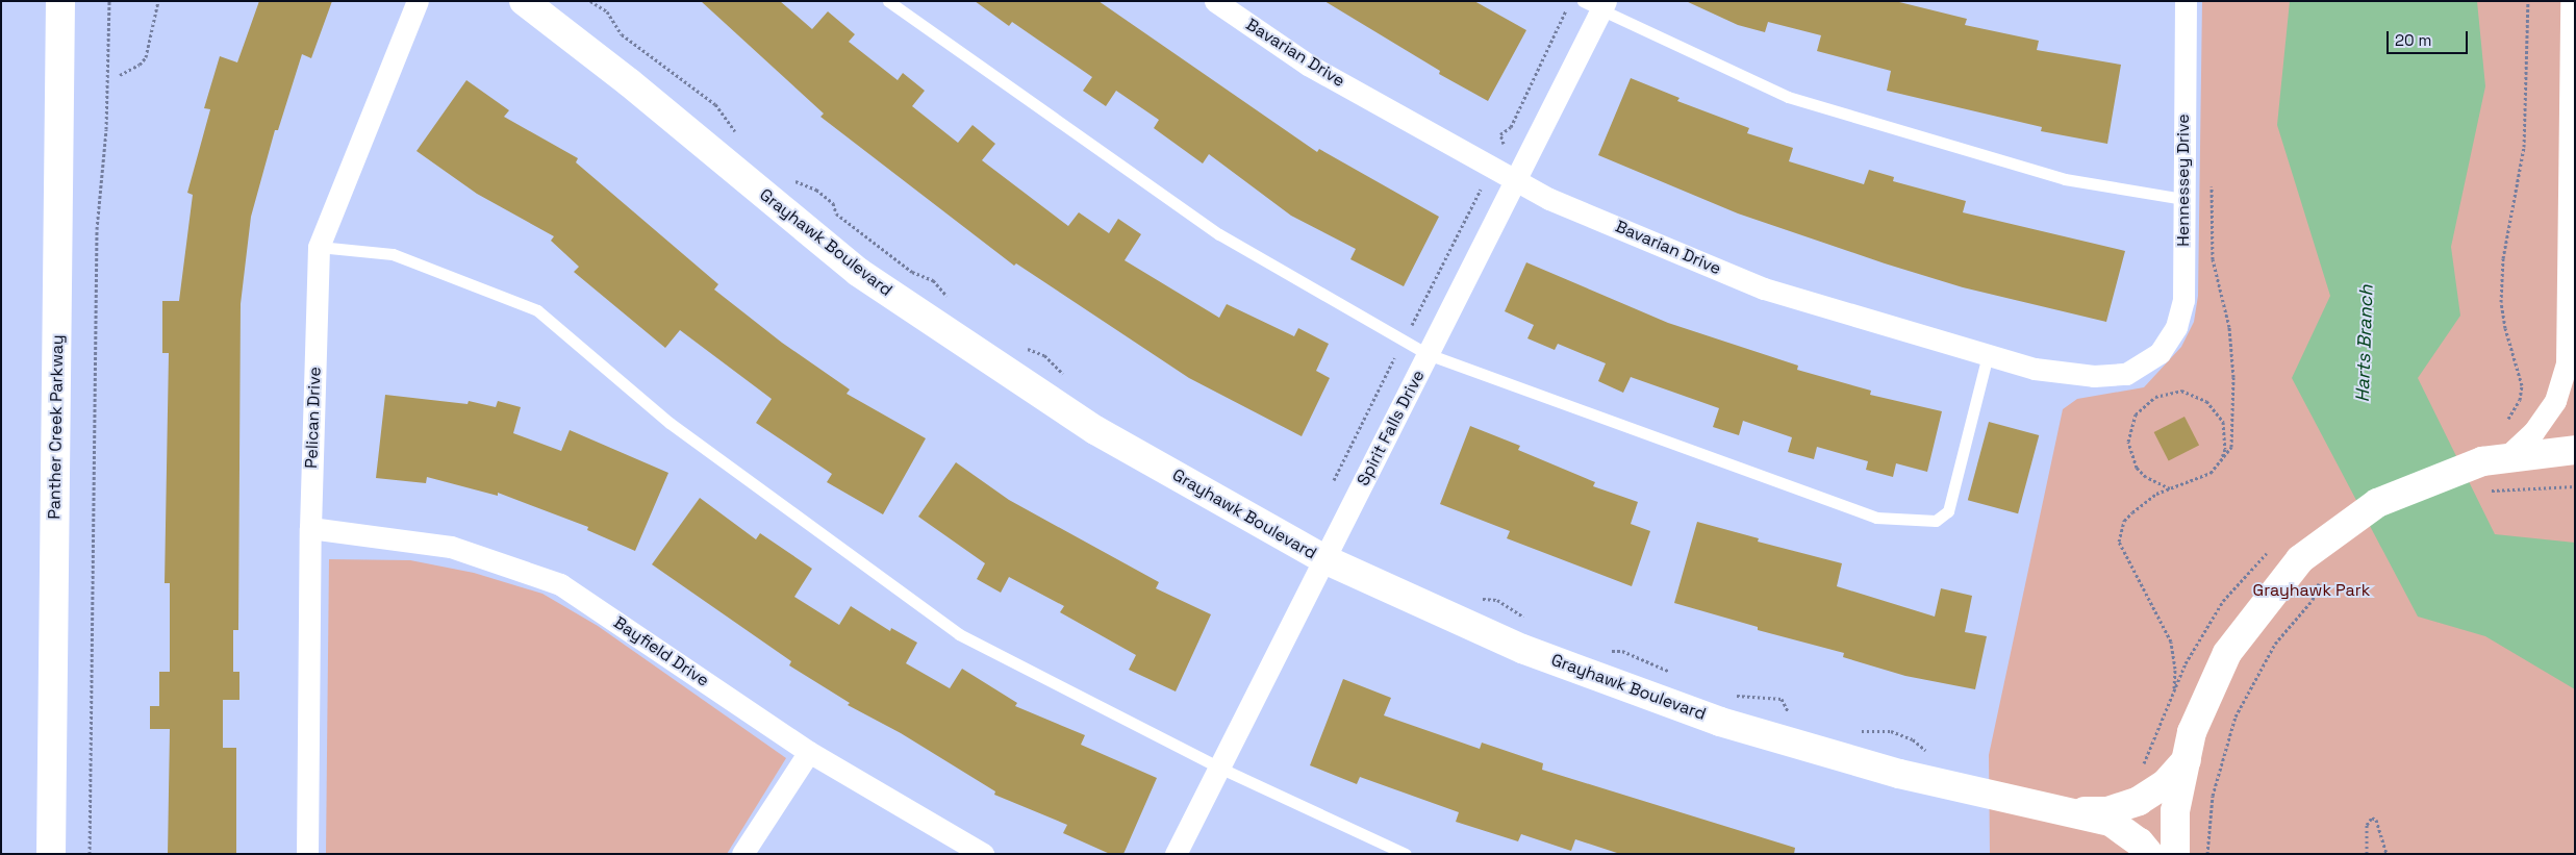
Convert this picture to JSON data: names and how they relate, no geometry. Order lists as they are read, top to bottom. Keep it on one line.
{"streets":{"street":["Bavarian Drive","Hennessey Drive","Grayhawk Boulevard","Pelican Drive","Panther Creek Parkway","Spirit Falls Drive","Bayfield Drive"]},"crossings":[["Bavarian Drive","Hennessey Drive"],["Bavarian Drive","Spirit Falls Drive"],["Grayhawk Boulevard","Spirit Falls Drive"],["Pelican Drive","Bayfield Drive"]],"water":["Harts Branch"],"parks":["Grayhawk Park"],"scale_bar":"20 m"}
